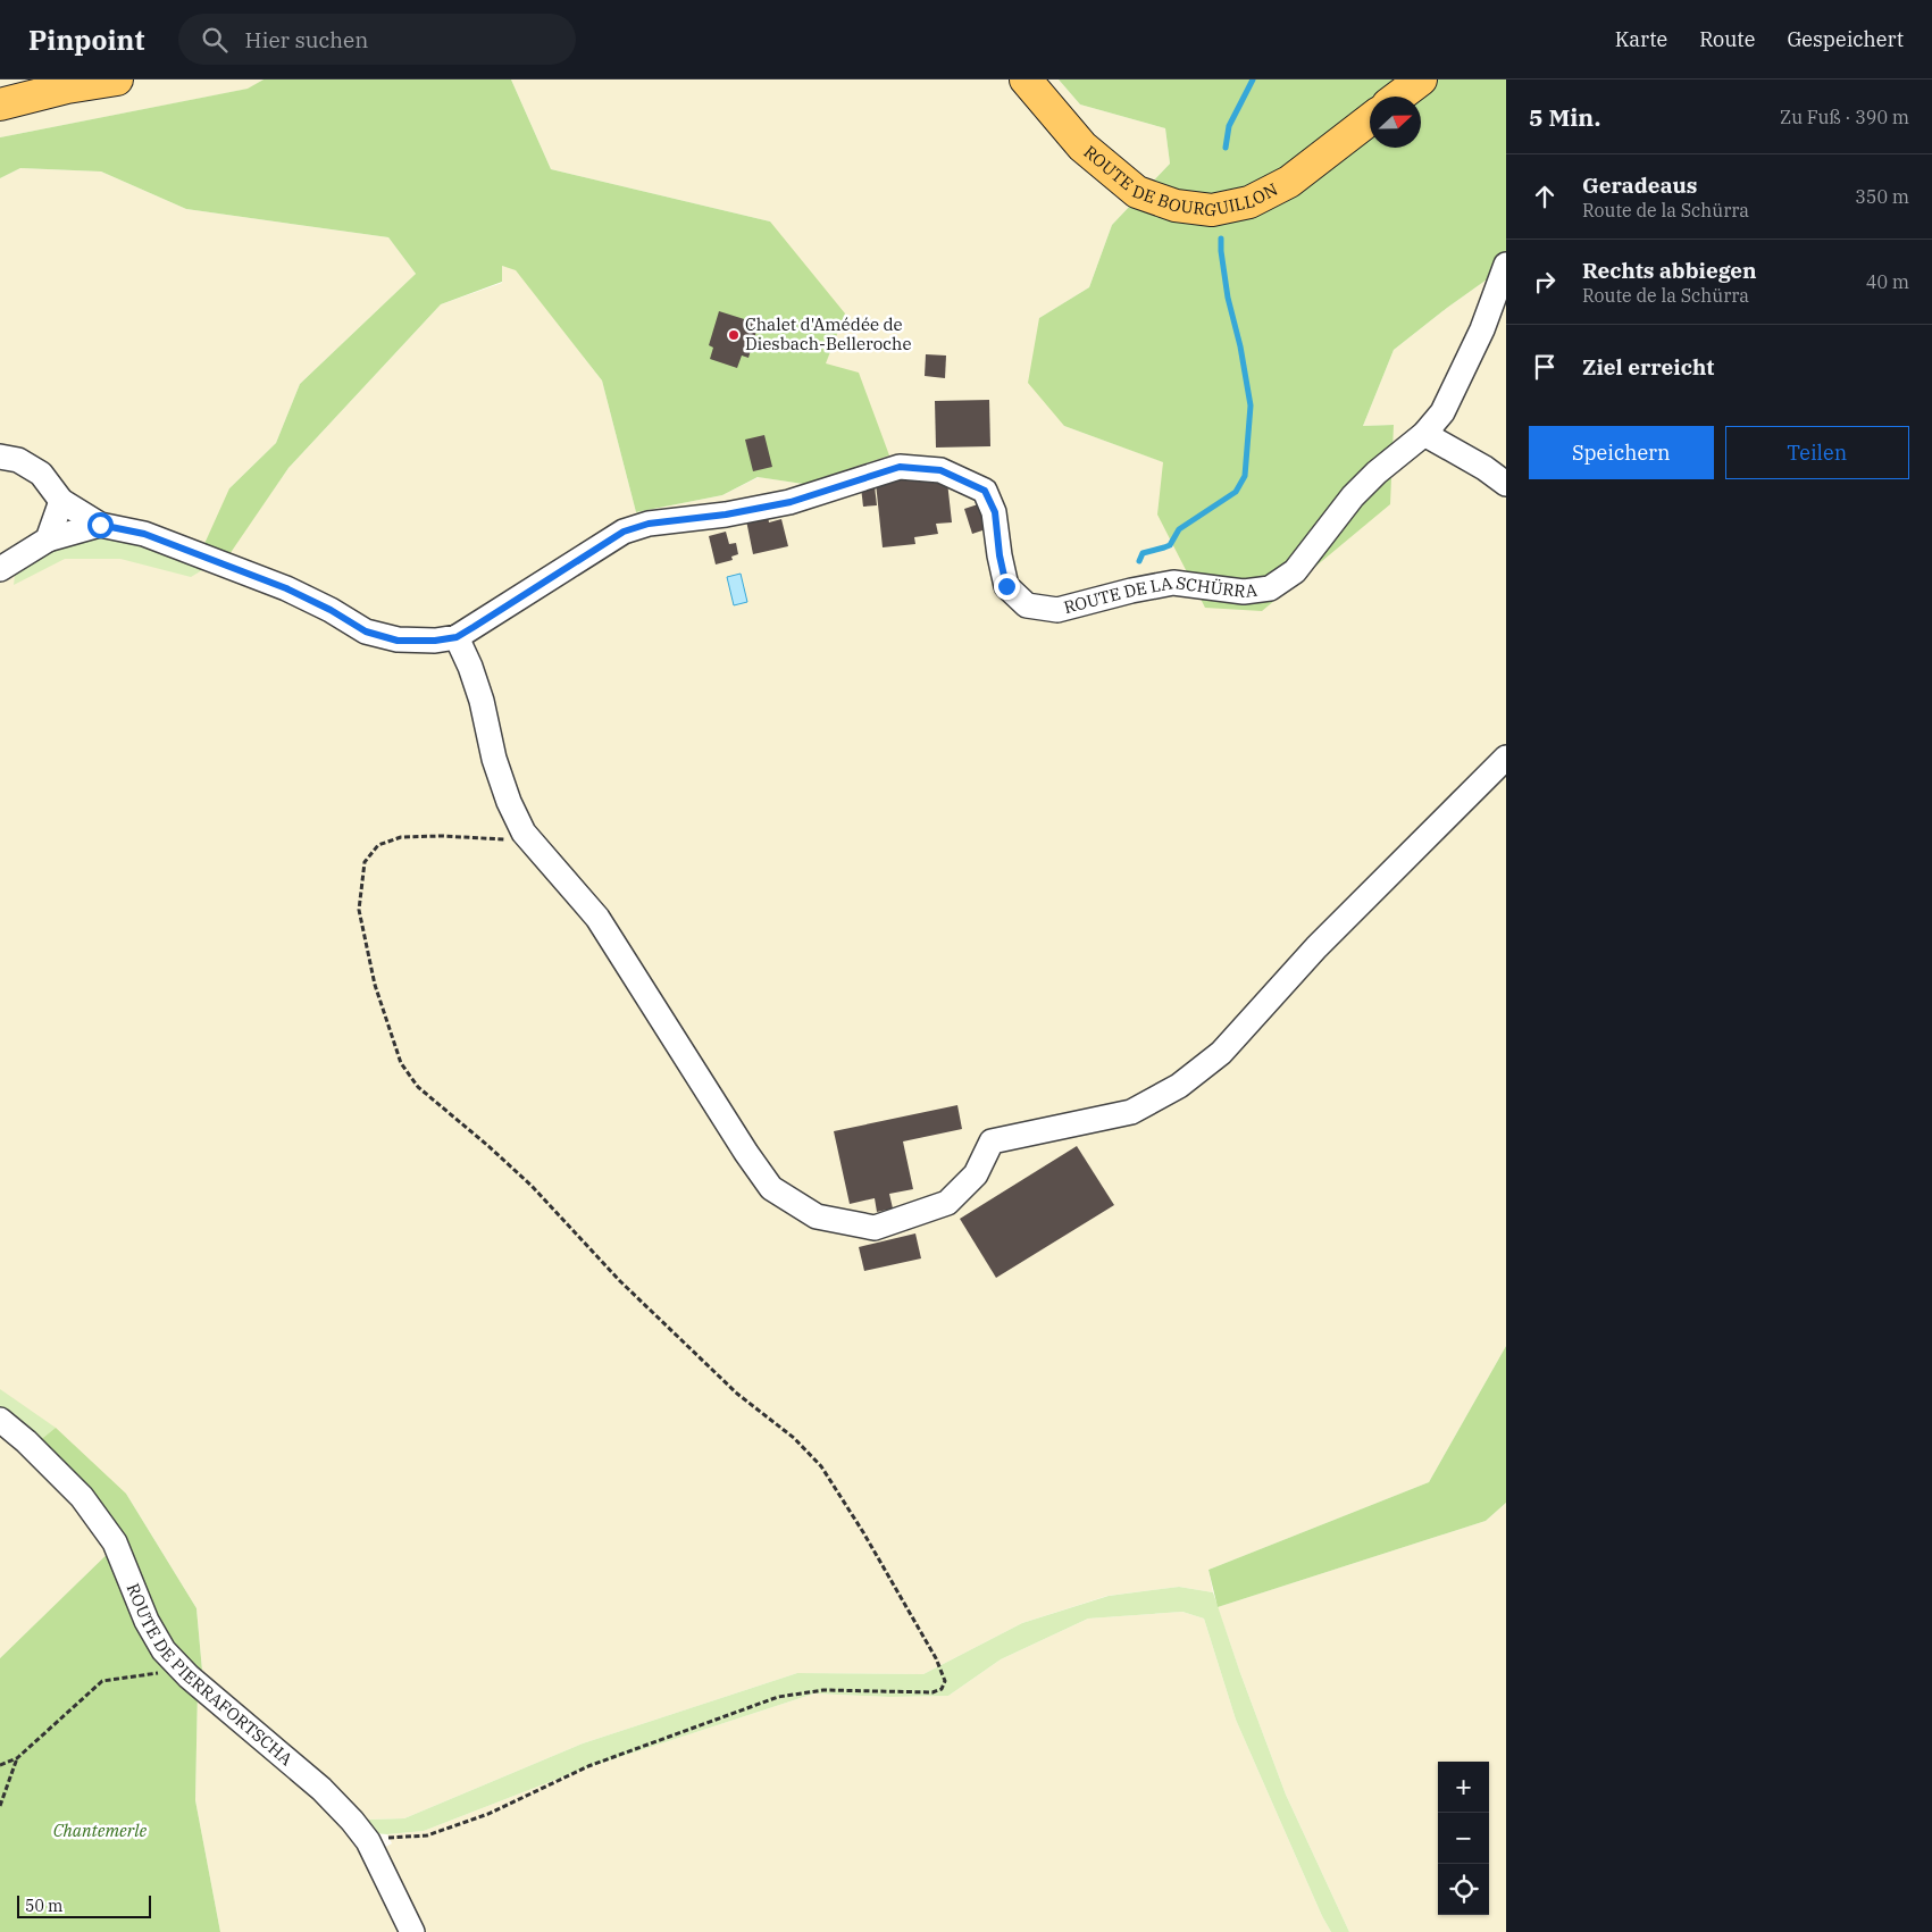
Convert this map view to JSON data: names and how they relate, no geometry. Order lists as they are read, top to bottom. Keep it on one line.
{"streets":{"main road":["ROUTE DE BOURGUILLON"],"street":["ROUTE DE LA SCHÜRRA","ROUTE DE PIERRAFORTSCHA"]},"parks":["Chantemerle"],"places":["Chalet d'Amédée de Diesbach-Belleroche"],"scale_bar":"50 m","north":"right","page":{"header":"Pinpoint","search":"Hier suchen","nav":["Karte","Route","Gespeichert"],"heading":["5 Min.","Zu Fuß · 390 m"],"list":[["Geradeaus","Route de la Schürra","350 m"],["Rechts abbiegen","Route de la Schürra","40 m"],"Ziel erreicht"],"buttons":["Speichern","Teilen"],"map_buttons":["+","−"],"scale":"50 m"}}
